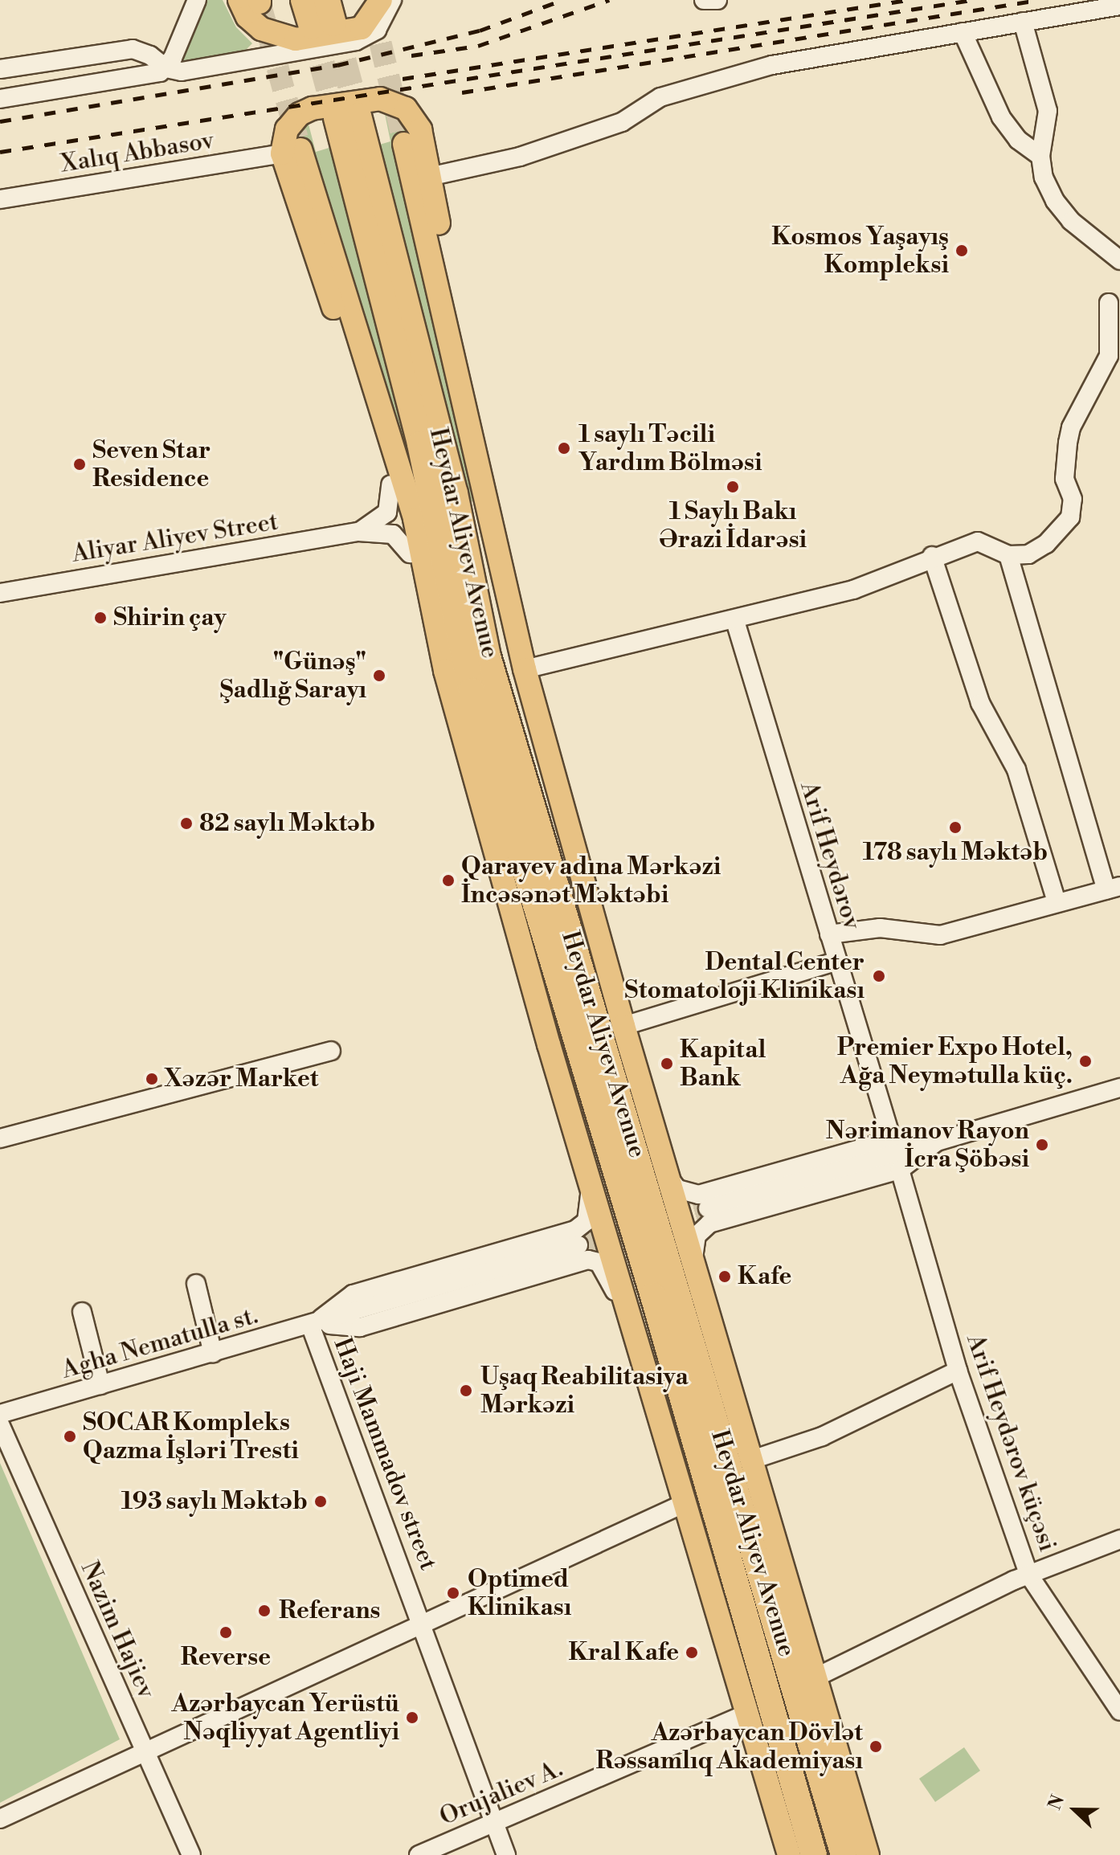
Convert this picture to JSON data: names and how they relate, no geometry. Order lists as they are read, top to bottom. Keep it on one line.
{"streets":{"highway":["Heydar Aliyev Avenue"],"street":["Xalıq Abbasov","Aliyar Aliyev Street","Arif Heydərov","Agha Nematulla st.","Arif Heydərov küçəsi","Haji Mammadov street","Nazim Hajiev","Orujaliev A."]},"crossings":[["Agha Nematulla st.","Haji Mammadov street"],["Haji Mammadov street","Orujaliev A."]],"places":["Kosmos Yaşayış Kompleksi","1 saylı Təcili Yardım Bölməsi","Seven Star Residence","1 Saylı Bakı Ərazi İdarəsi","Shirin çay","\"Günəş\" Şadlığ Sarayı","82 saylı Məktəb","178 saylı Məktəb","Qarayev adına Mərkəzi İncəsənət Məktəbi","Dental Center Stomatoloji Klinikası","Premier Expo Hotel, Ağa Neymətulla küç.","Kapital Bank","Xəzər Market","Nərimanov Rayon İcra Şöbəsi","Kafe","Uşaq Reabilitasiya Mərkəzi","SOCAR Kompleks Qazma İşləri Tresti","193 saylı Məktəb","Optimed Klinikası","Referans","Reverse","Kral Kafe","Azərbaycan Yerüstü Nəqliyyat Agentliyi","Azərbaycan Dövlət Rəssamlıq Akademiyası"],"north":"left"}
